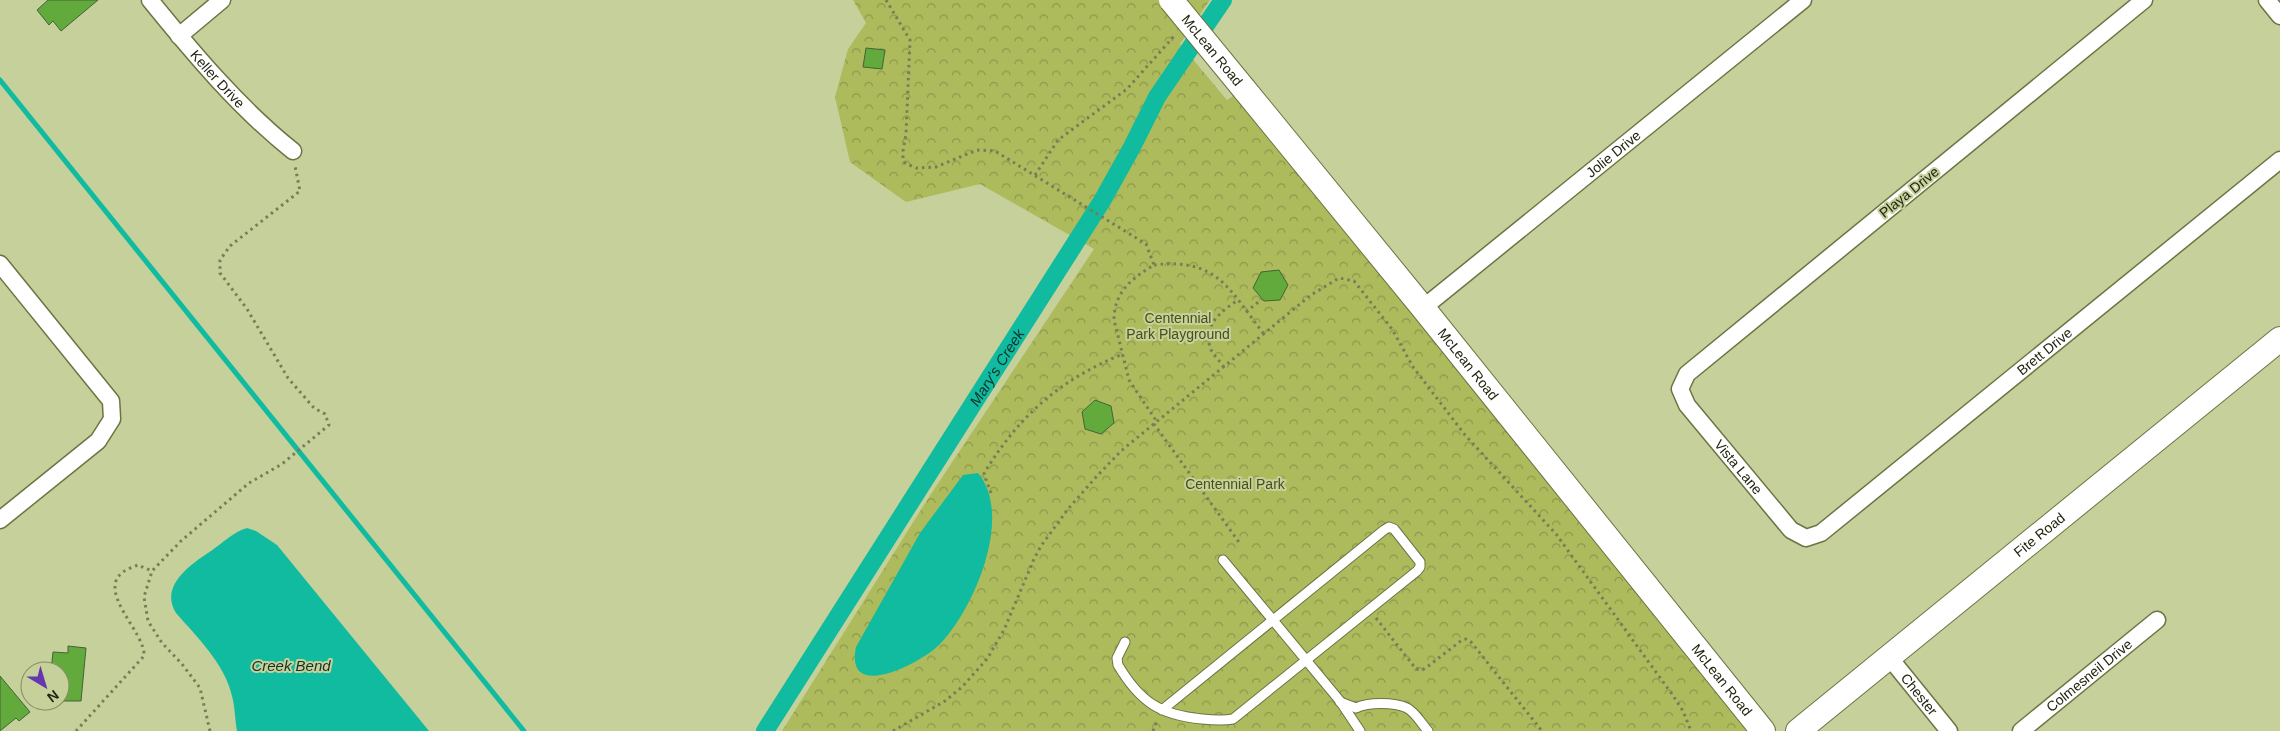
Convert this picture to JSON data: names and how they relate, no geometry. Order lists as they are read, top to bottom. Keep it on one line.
{"streets":{"street":["McLean Road","Keller Drive","Jolie Drive","Playa Drive","Brett Drive","Vista Lane","Fite Road","Colmesneil Drive","Chester"]},"crossings":[["McLean Road","Jolie Drive"],["Playa Drive","Vista Lane"],["Brett Drive","Vista Lane"],["Fite Road","Chester"]],"water":["Mary's Creek","Creek Bend"],"parks":["Centennial Park Playground","Centennial Park"],"north":"bottom right"}
